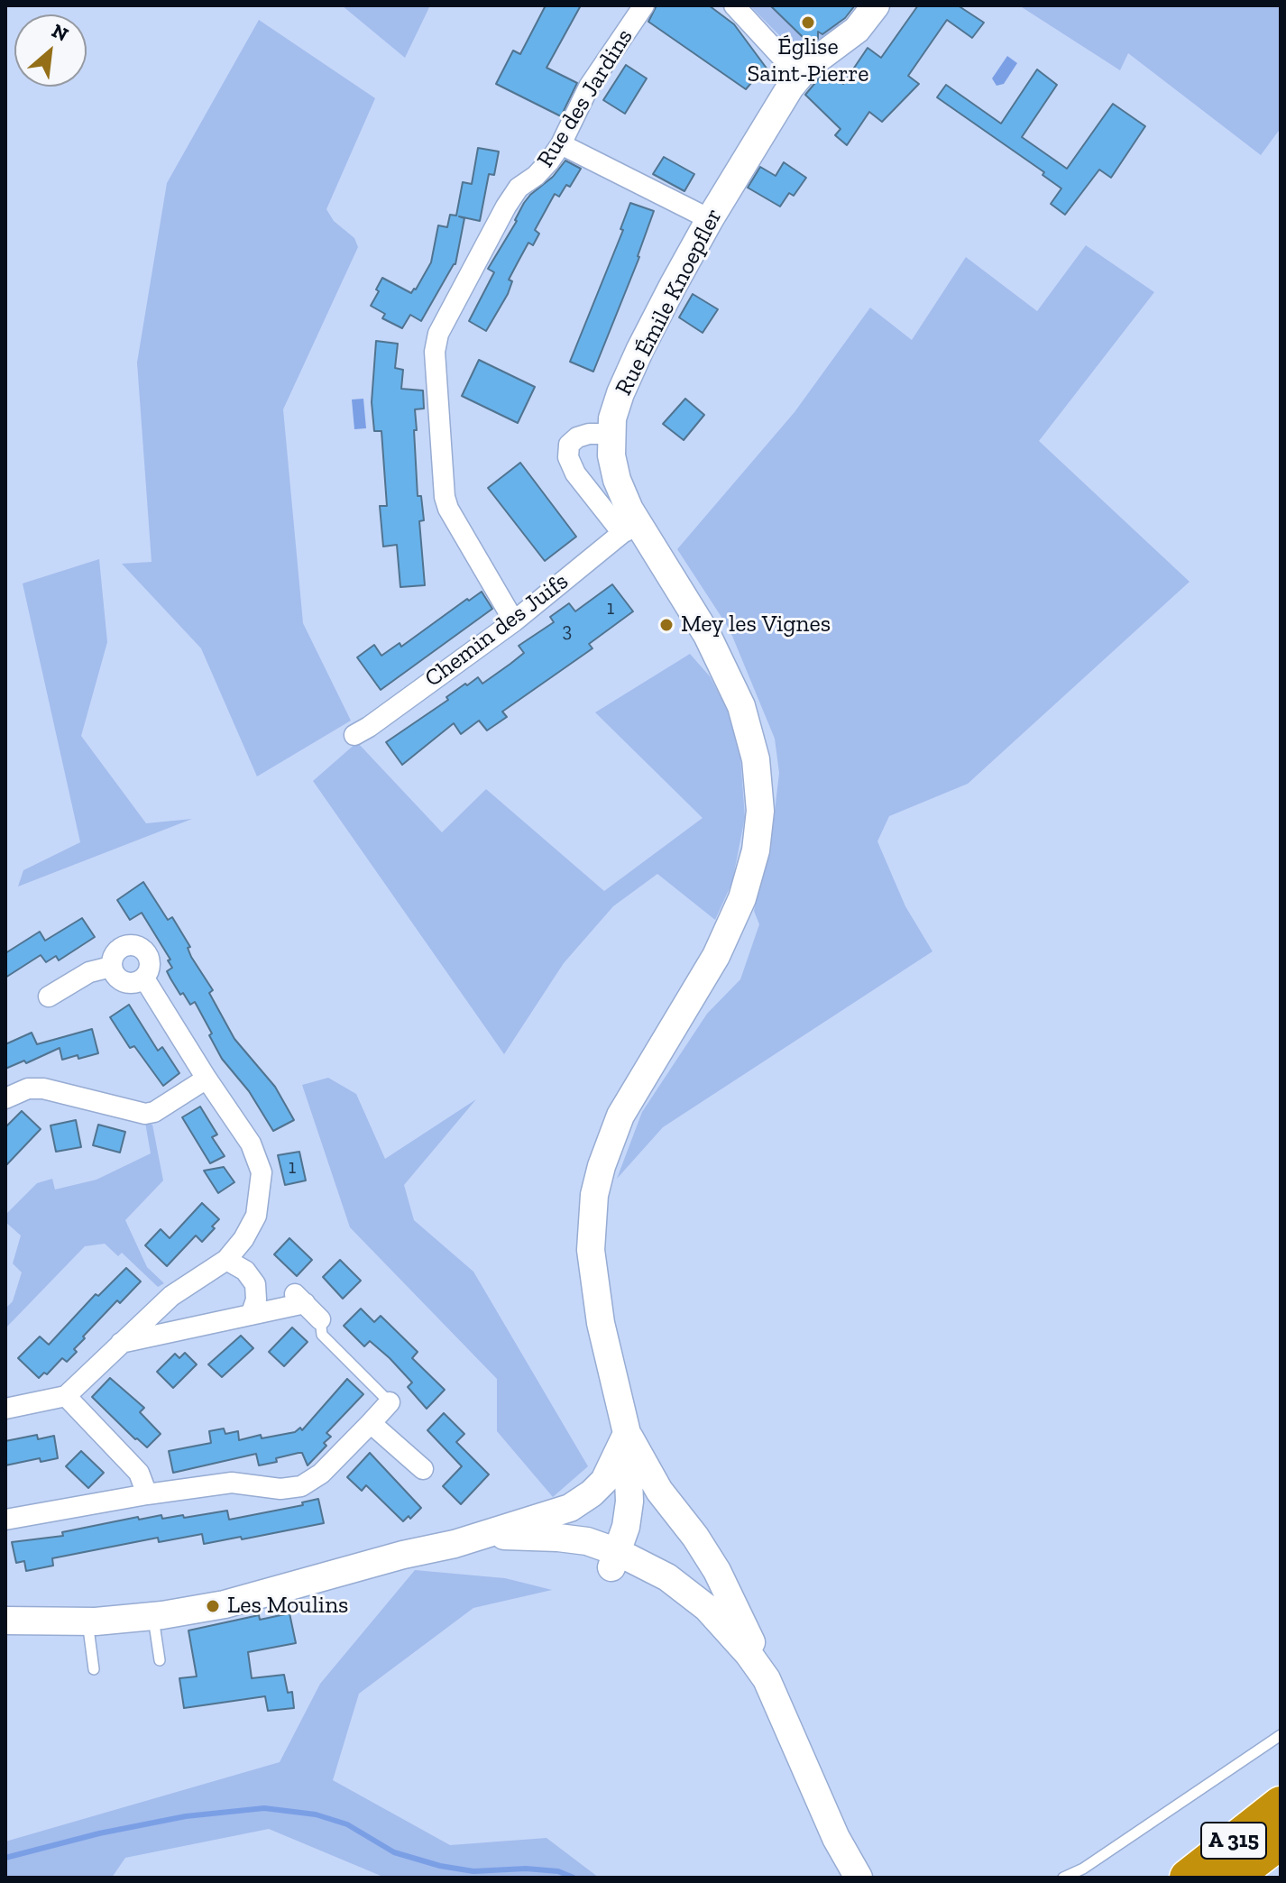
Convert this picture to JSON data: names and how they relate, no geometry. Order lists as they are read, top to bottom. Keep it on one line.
{"streets":{"highway":["A 315"],"main road":["Rue Émile Knoepfler"],"street":["Rue des Jardins","Chemin des Juifs"]},"crossings":[["Rue des Jardins","Chemin des Juifs"],["Rue Émile Knoepfler","Chemin des Juifs"]],"places":["Église Saint-Pierre","Mey les Vignes","Les Moulins"],"house_numbers":["1","3","1"],"north":"top right"}
